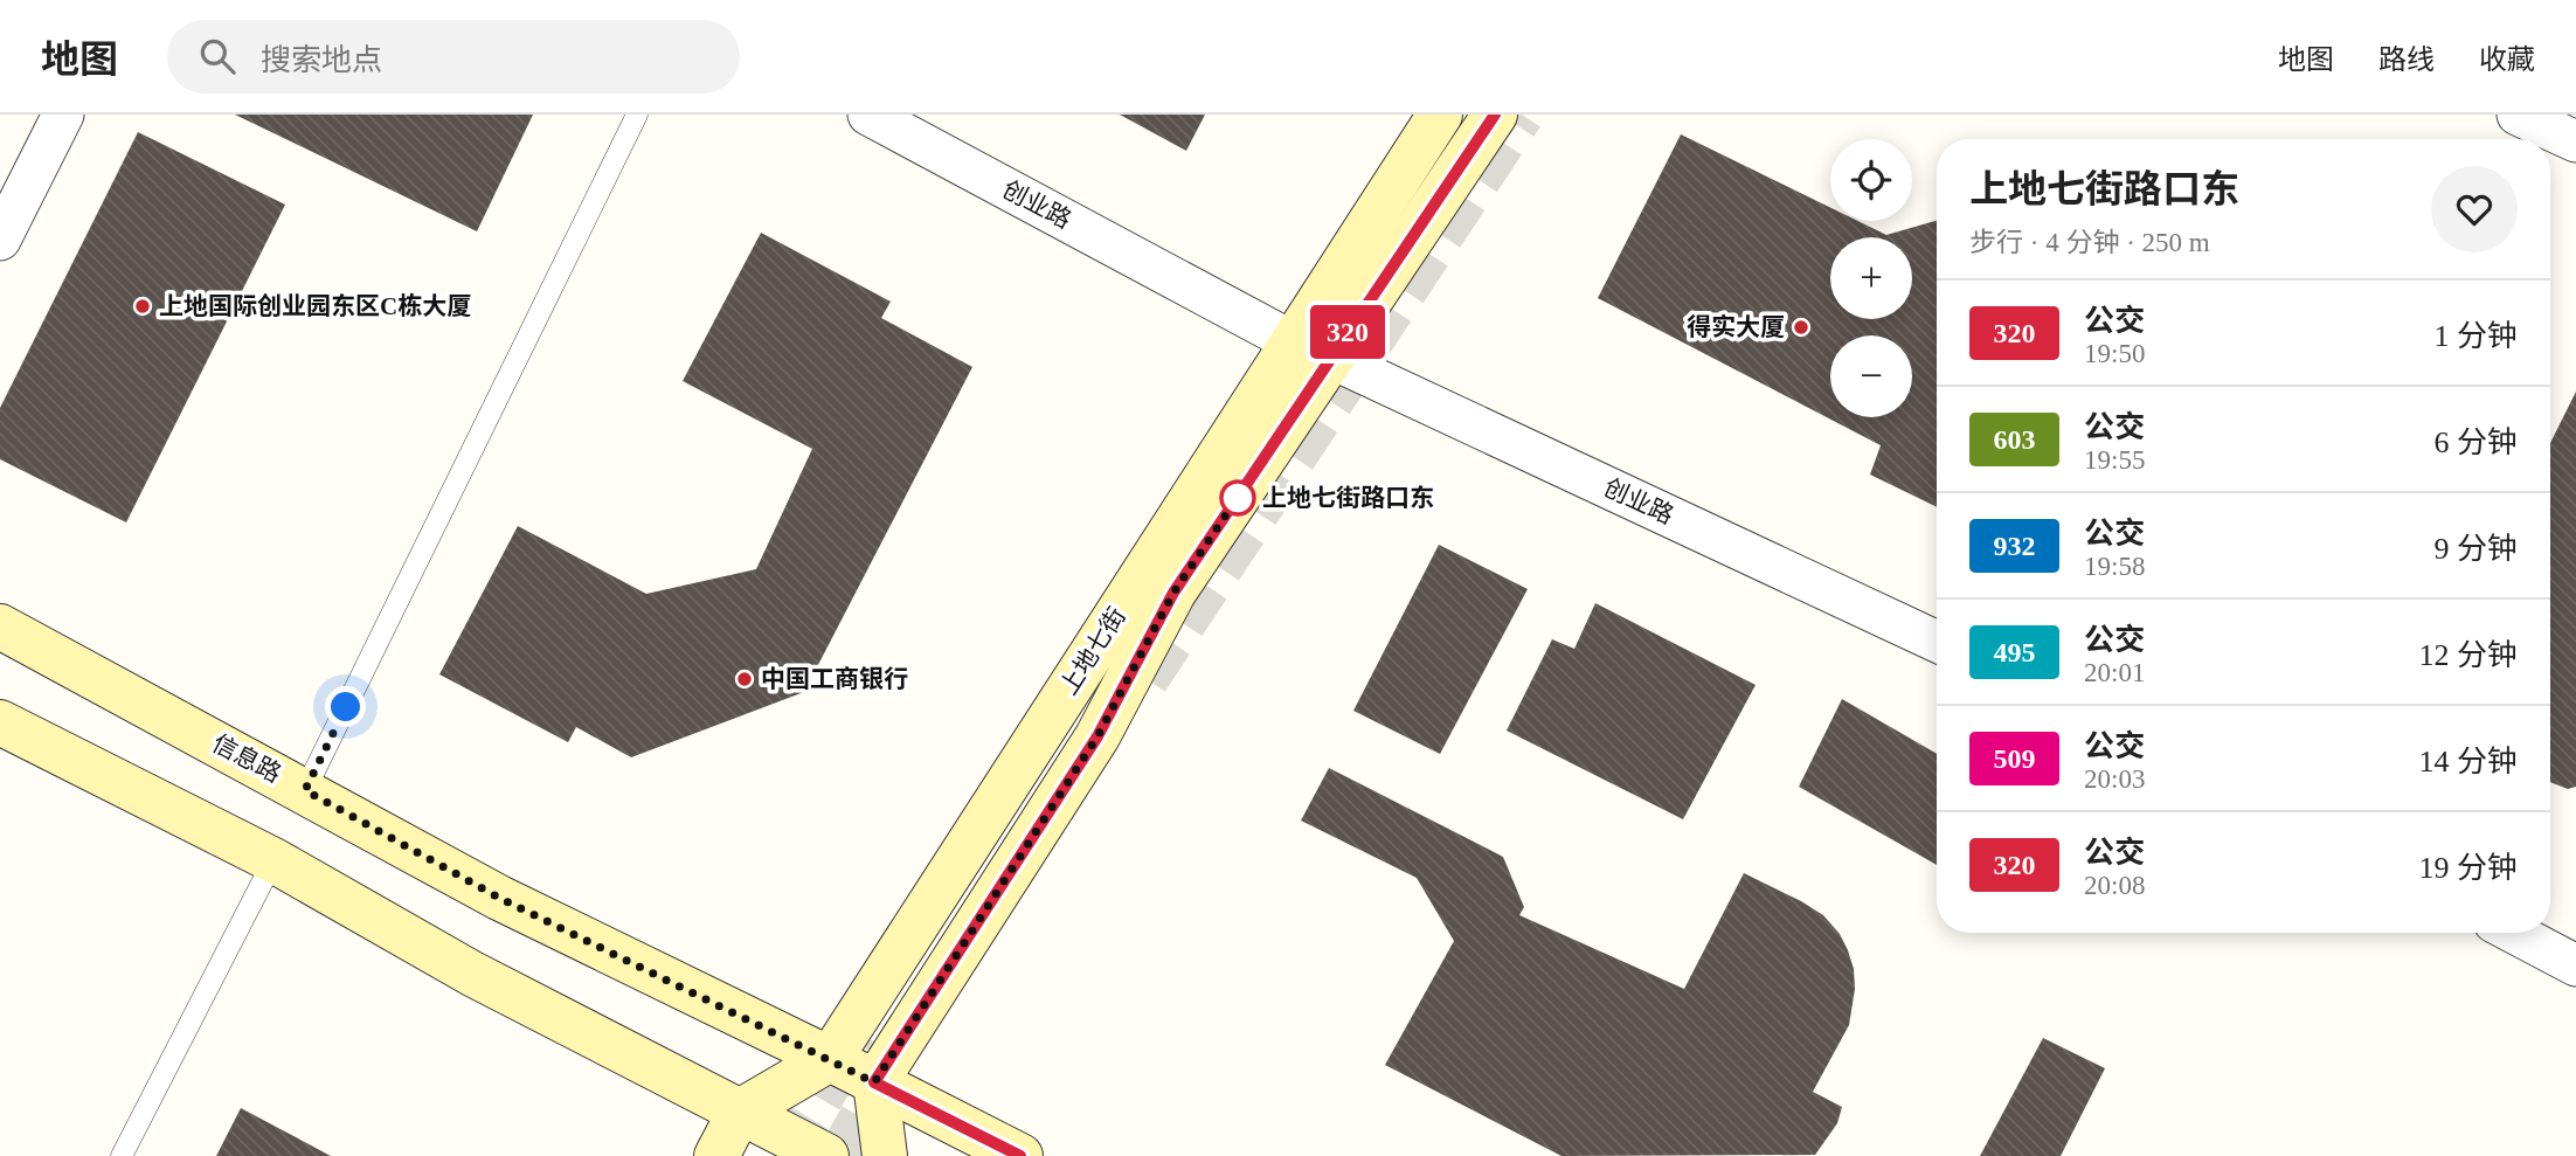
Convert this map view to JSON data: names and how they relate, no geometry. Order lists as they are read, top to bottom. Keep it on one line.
{"streets":{"main road":["上地七街","信息路"],"street":["创业路"]},"crossings":[["创业路","上地七街"],["上地七街","信息路"]],"places":["上地国际创业园东区C栋大厦","得实大厦","上地七街路口东","中国工商银行"],"lines":["bus line 320"],"page":{"header":"地图","search":"搜索地点","nav":["地图","路线","收藏"],"on_map":"320","map_buttons":["+","−"],"heading":["上地七街路口东","步行 · 4 分钟 · 250 m"],"list":[{"mark":"320","name":"公交","note":"19:50","value":"1 分钟"},{"mark":"603","name":"公交","note":"19:55","value":"6 分钟"},{"mark":"932","name":"公交","note":"19:58","value":"9 分钟"},{"mark":"495","name":"公交","note":"20:01","value":"12 分钟"},{"mark":"509","name":"公交","note":"20:03","value":"14 分钟"},{"mark":"320","name":"公交","note":"20:08","value":"19 分钟"}]}}
